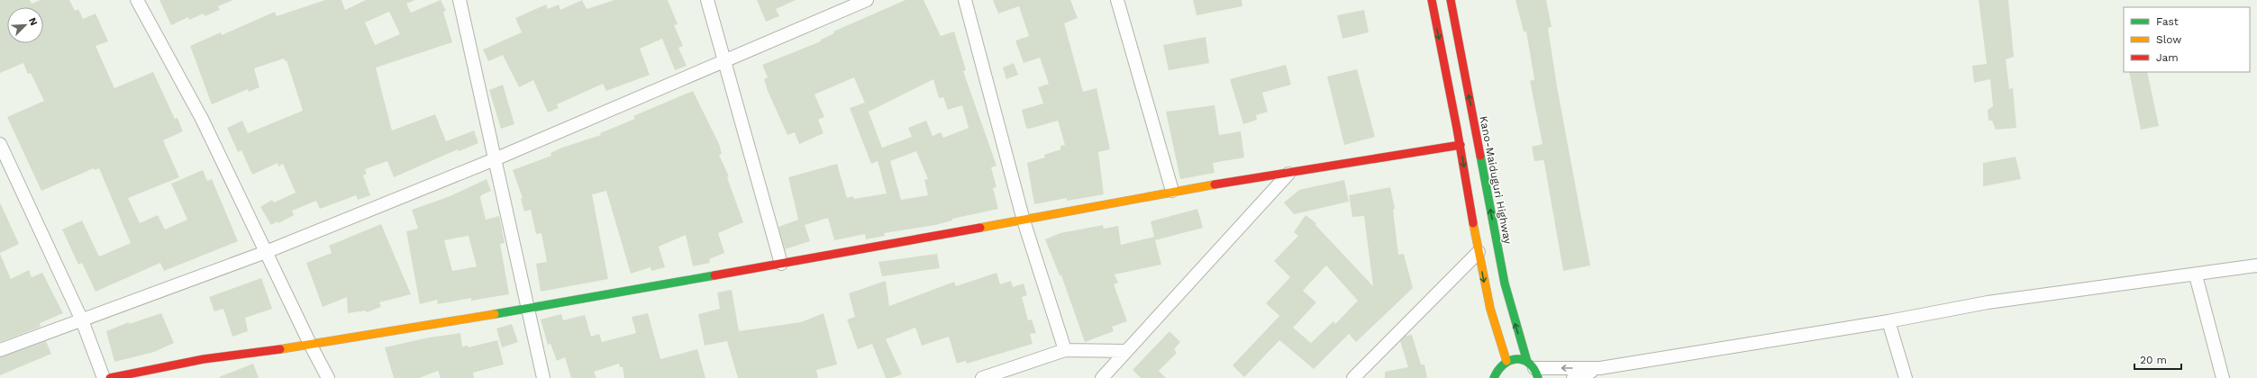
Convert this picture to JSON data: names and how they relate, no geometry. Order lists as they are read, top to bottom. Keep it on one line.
{"streets":{"main road":["Kano-Maiduguri Highway"]},"legend":["Fast","Slow","Jam"],"scale_bar":"20 m","north":"top right"}
